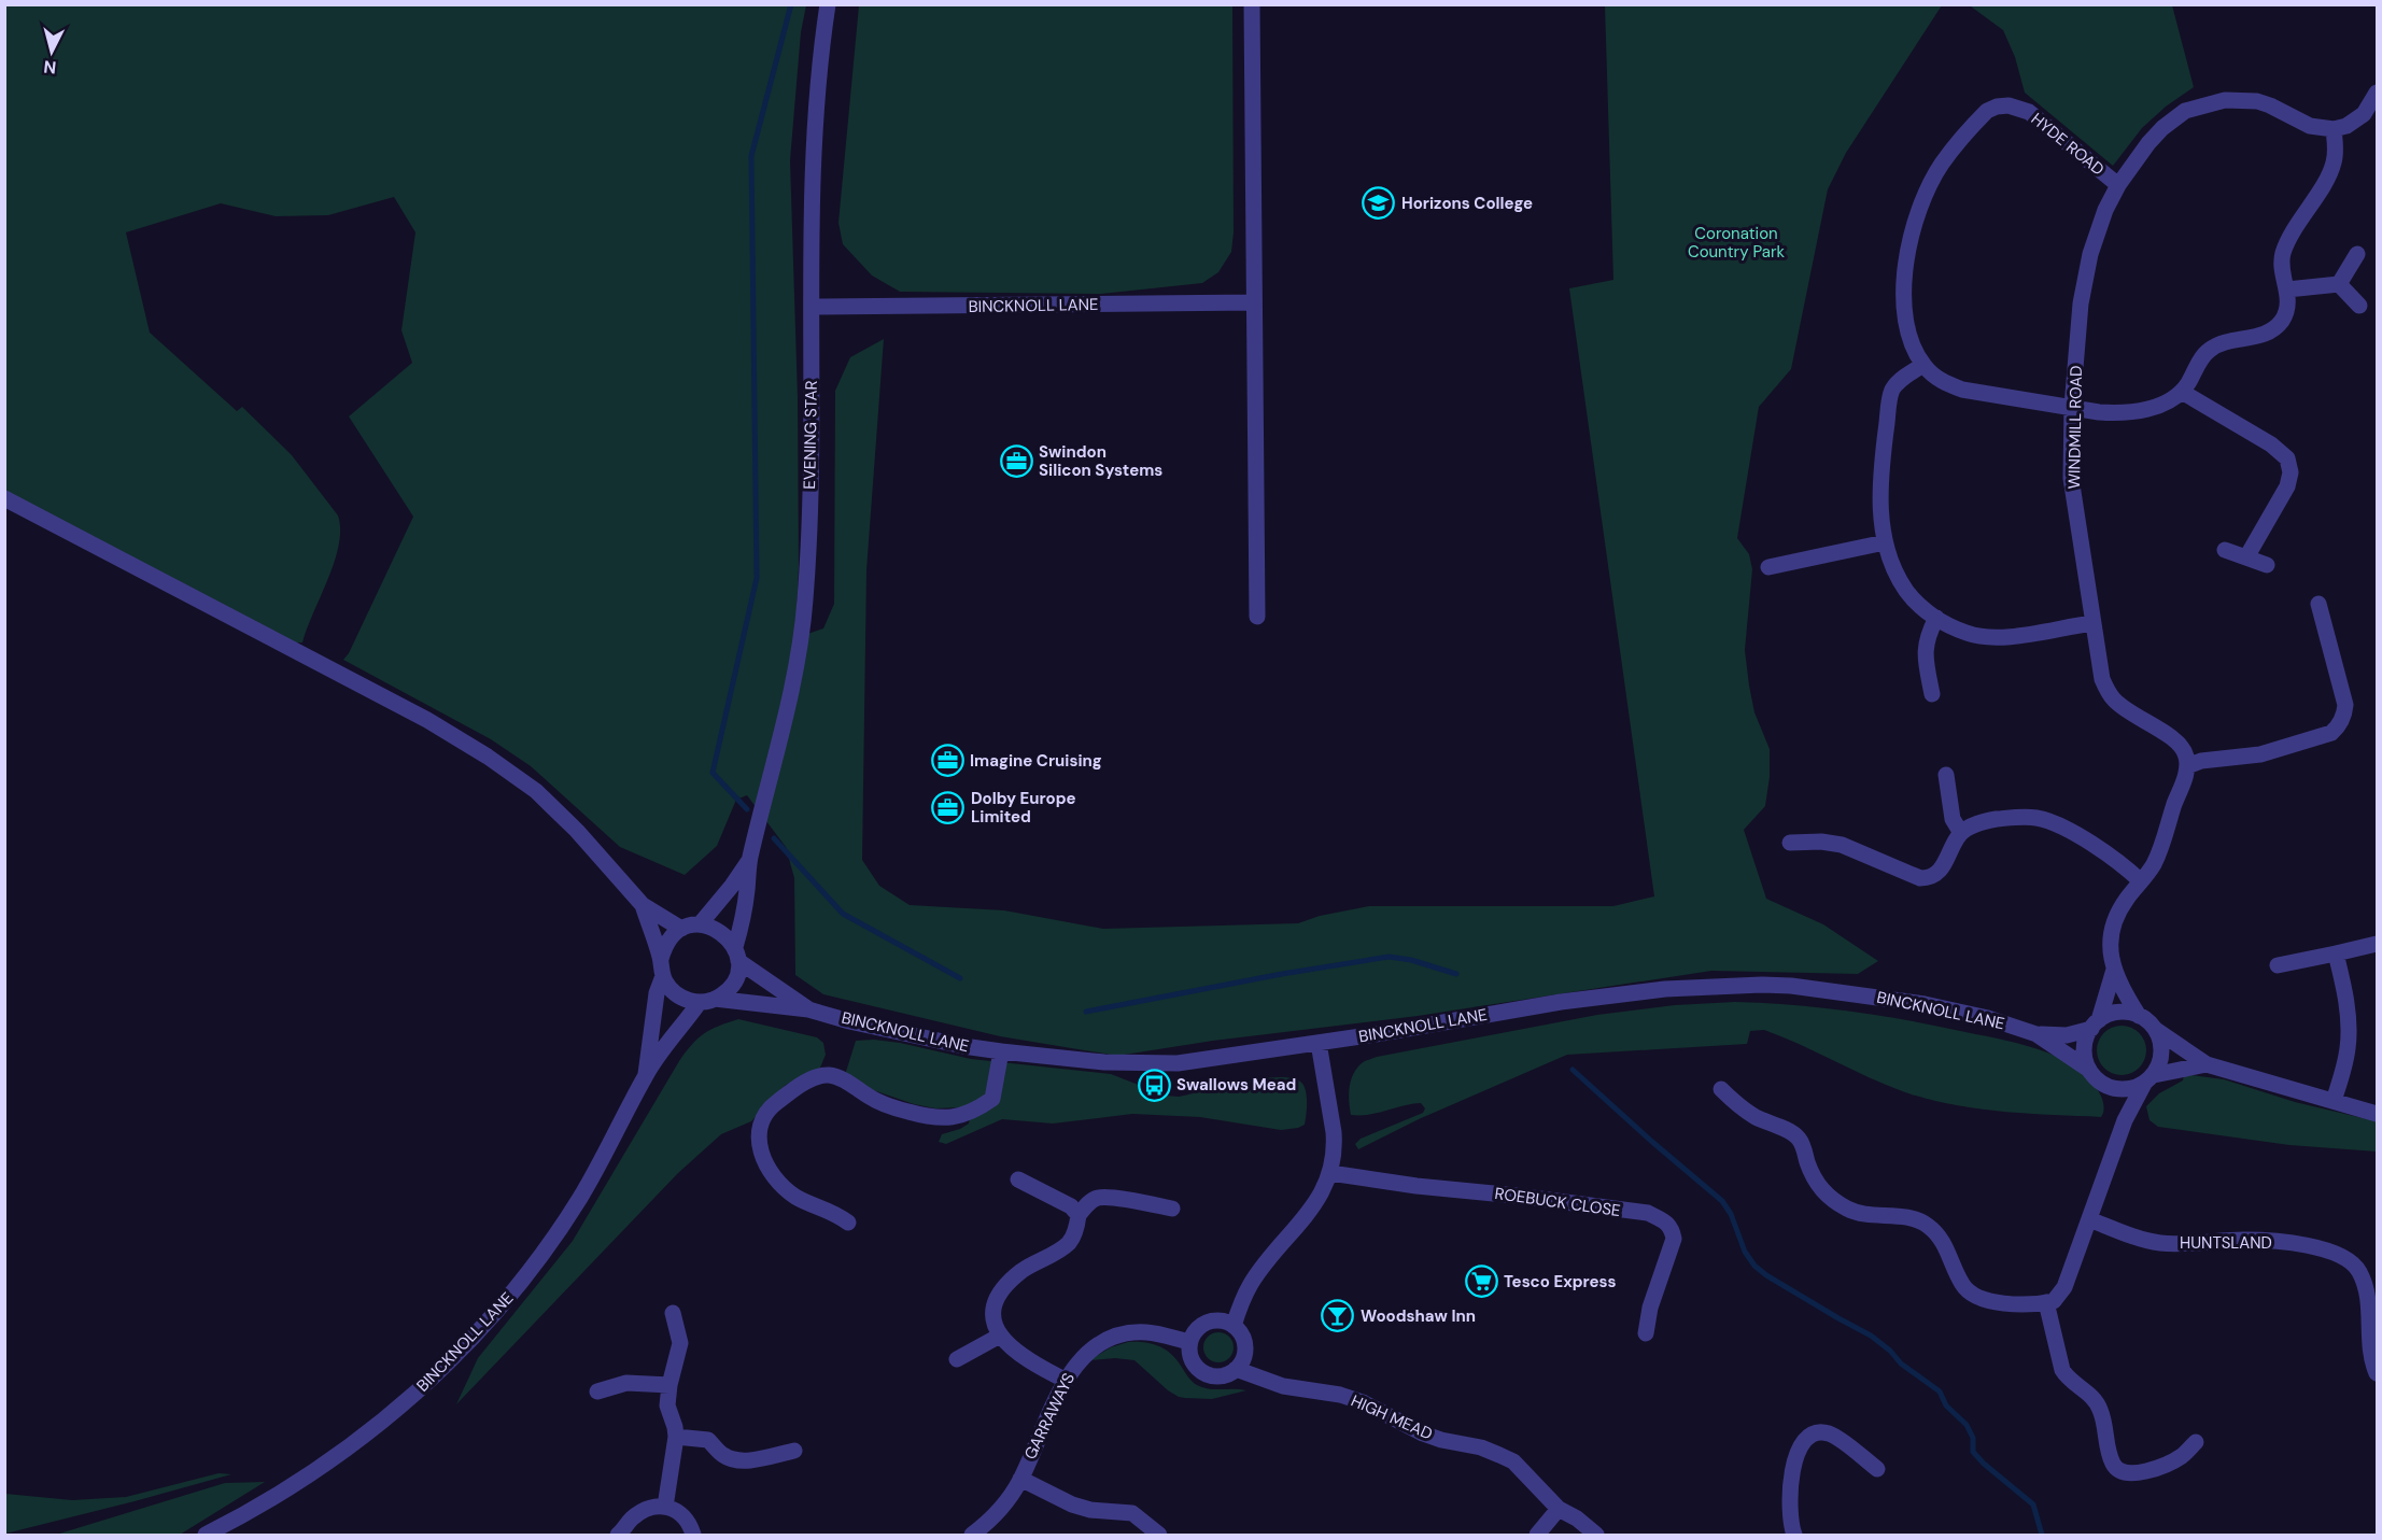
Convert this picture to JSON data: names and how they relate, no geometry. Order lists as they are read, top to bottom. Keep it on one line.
{"streets":{"street":["HYDE ROAD","BINCKNOLL LANE","WINDMILL ROAD","EVENING STAR","ROEBUCK CLOSE","HUNTSLAND","GARRAWAYS","HIGH MEAD"]},"crossings":[["HYDE ROAD","WINDMILL ROAD"],["BINCKNOLL LANE","EVENING STAR"],["GARRAWAYS","HIGH MEAD"]],"parks":["Coronation Country Park"],"places":{"school or university":["Horizons College"],"office":["Swindon Silicon Systems","Imagine Cruising","Dolby Europe Limited"],"bus stop":["Swallows Mead"],"supermarket":["Tesco Express"],"bar":["Woodshaw Inn"]},"north":"bottom"}
